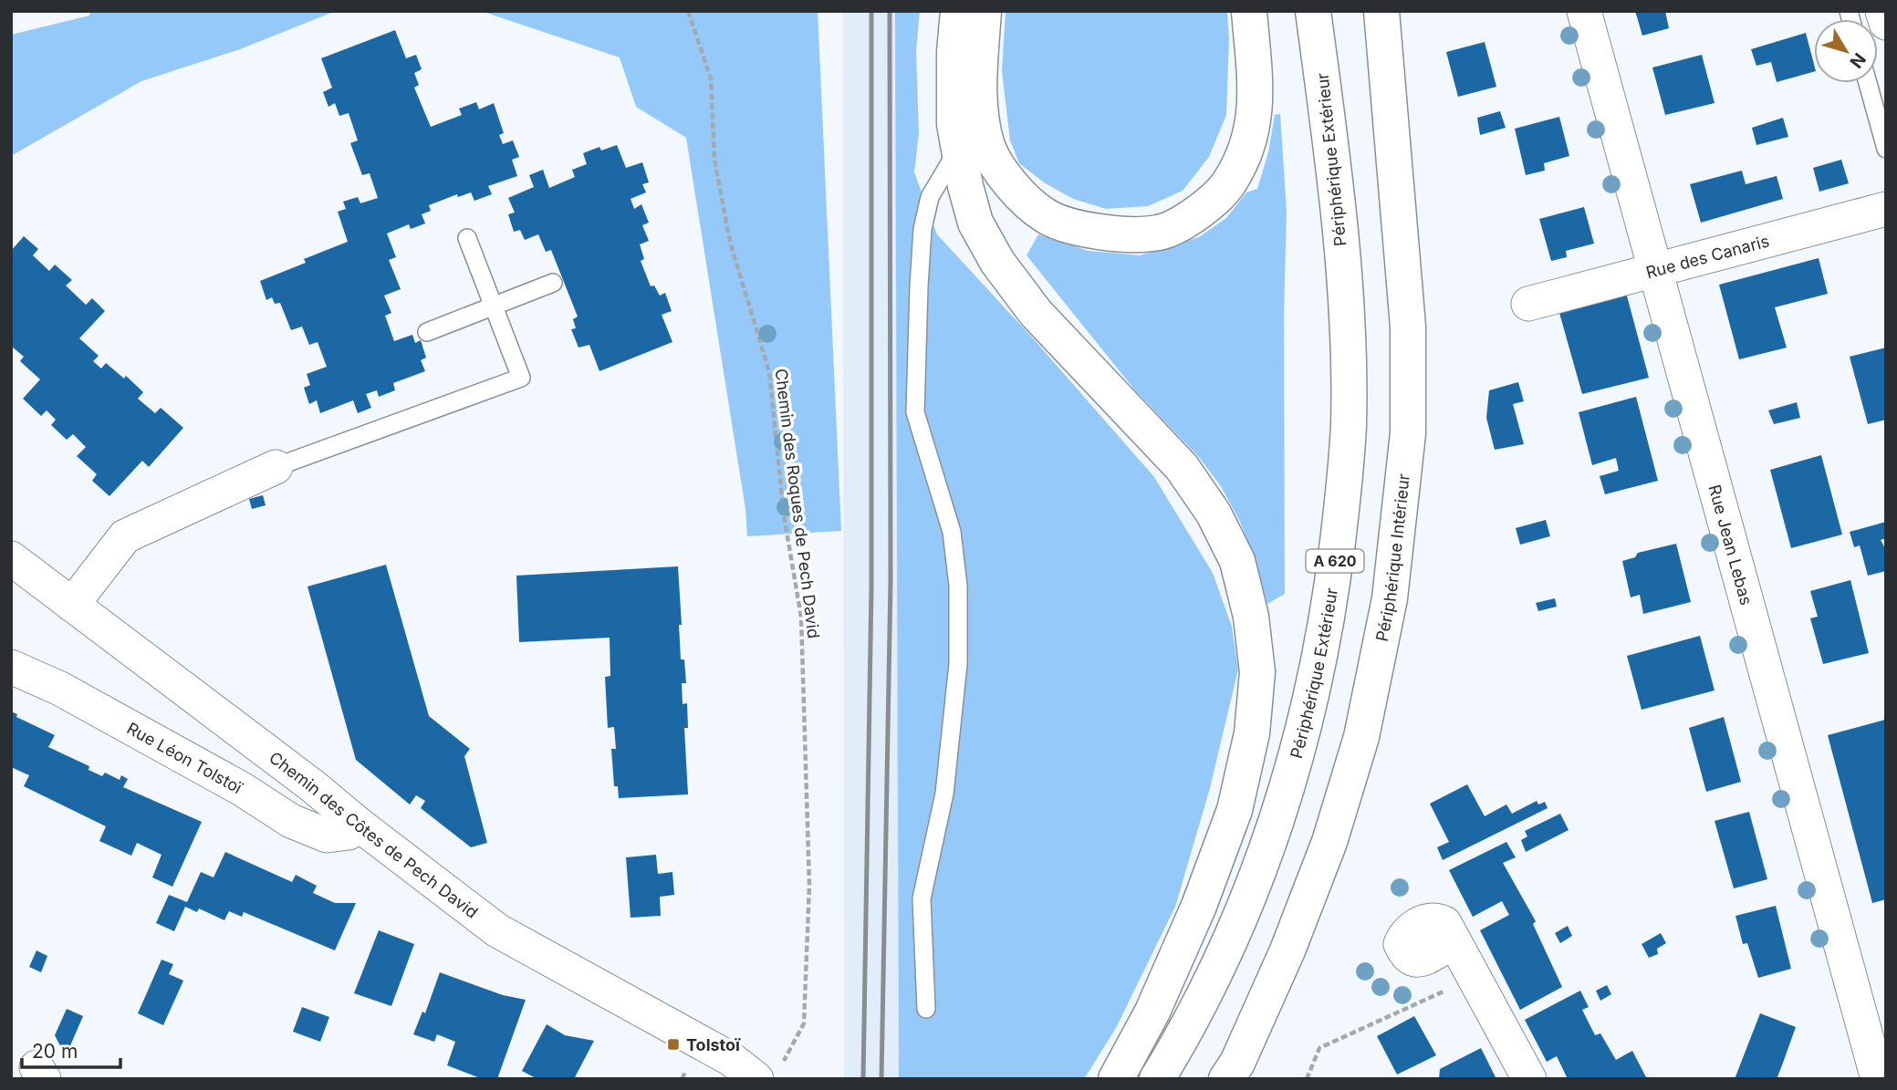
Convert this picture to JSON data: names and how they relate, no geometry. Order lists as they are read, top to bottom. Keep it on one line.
{"streets":{"highway":["Périphérique Extérieur","Périphérique Intérieur","A 620"],"street":["Rue des Canaris","Rue Jean Lebas","Rue Léon Tolstoï","Chemin des Côtes de Pech David"],"path":["Chemin des Roques de Pech David"]},"crossings":[["Rue des Canaris","Rue Jean Lebas"],["Chemin des Roques de Pech David","Chemin des Côtes de Pech David"],["Rue Léon Tolstoï","Chemin des Côtes de Pech David"]],"places":{"transit":["Tolstoï"]},"scale_bar":"20 m","north":"bottom right"}
